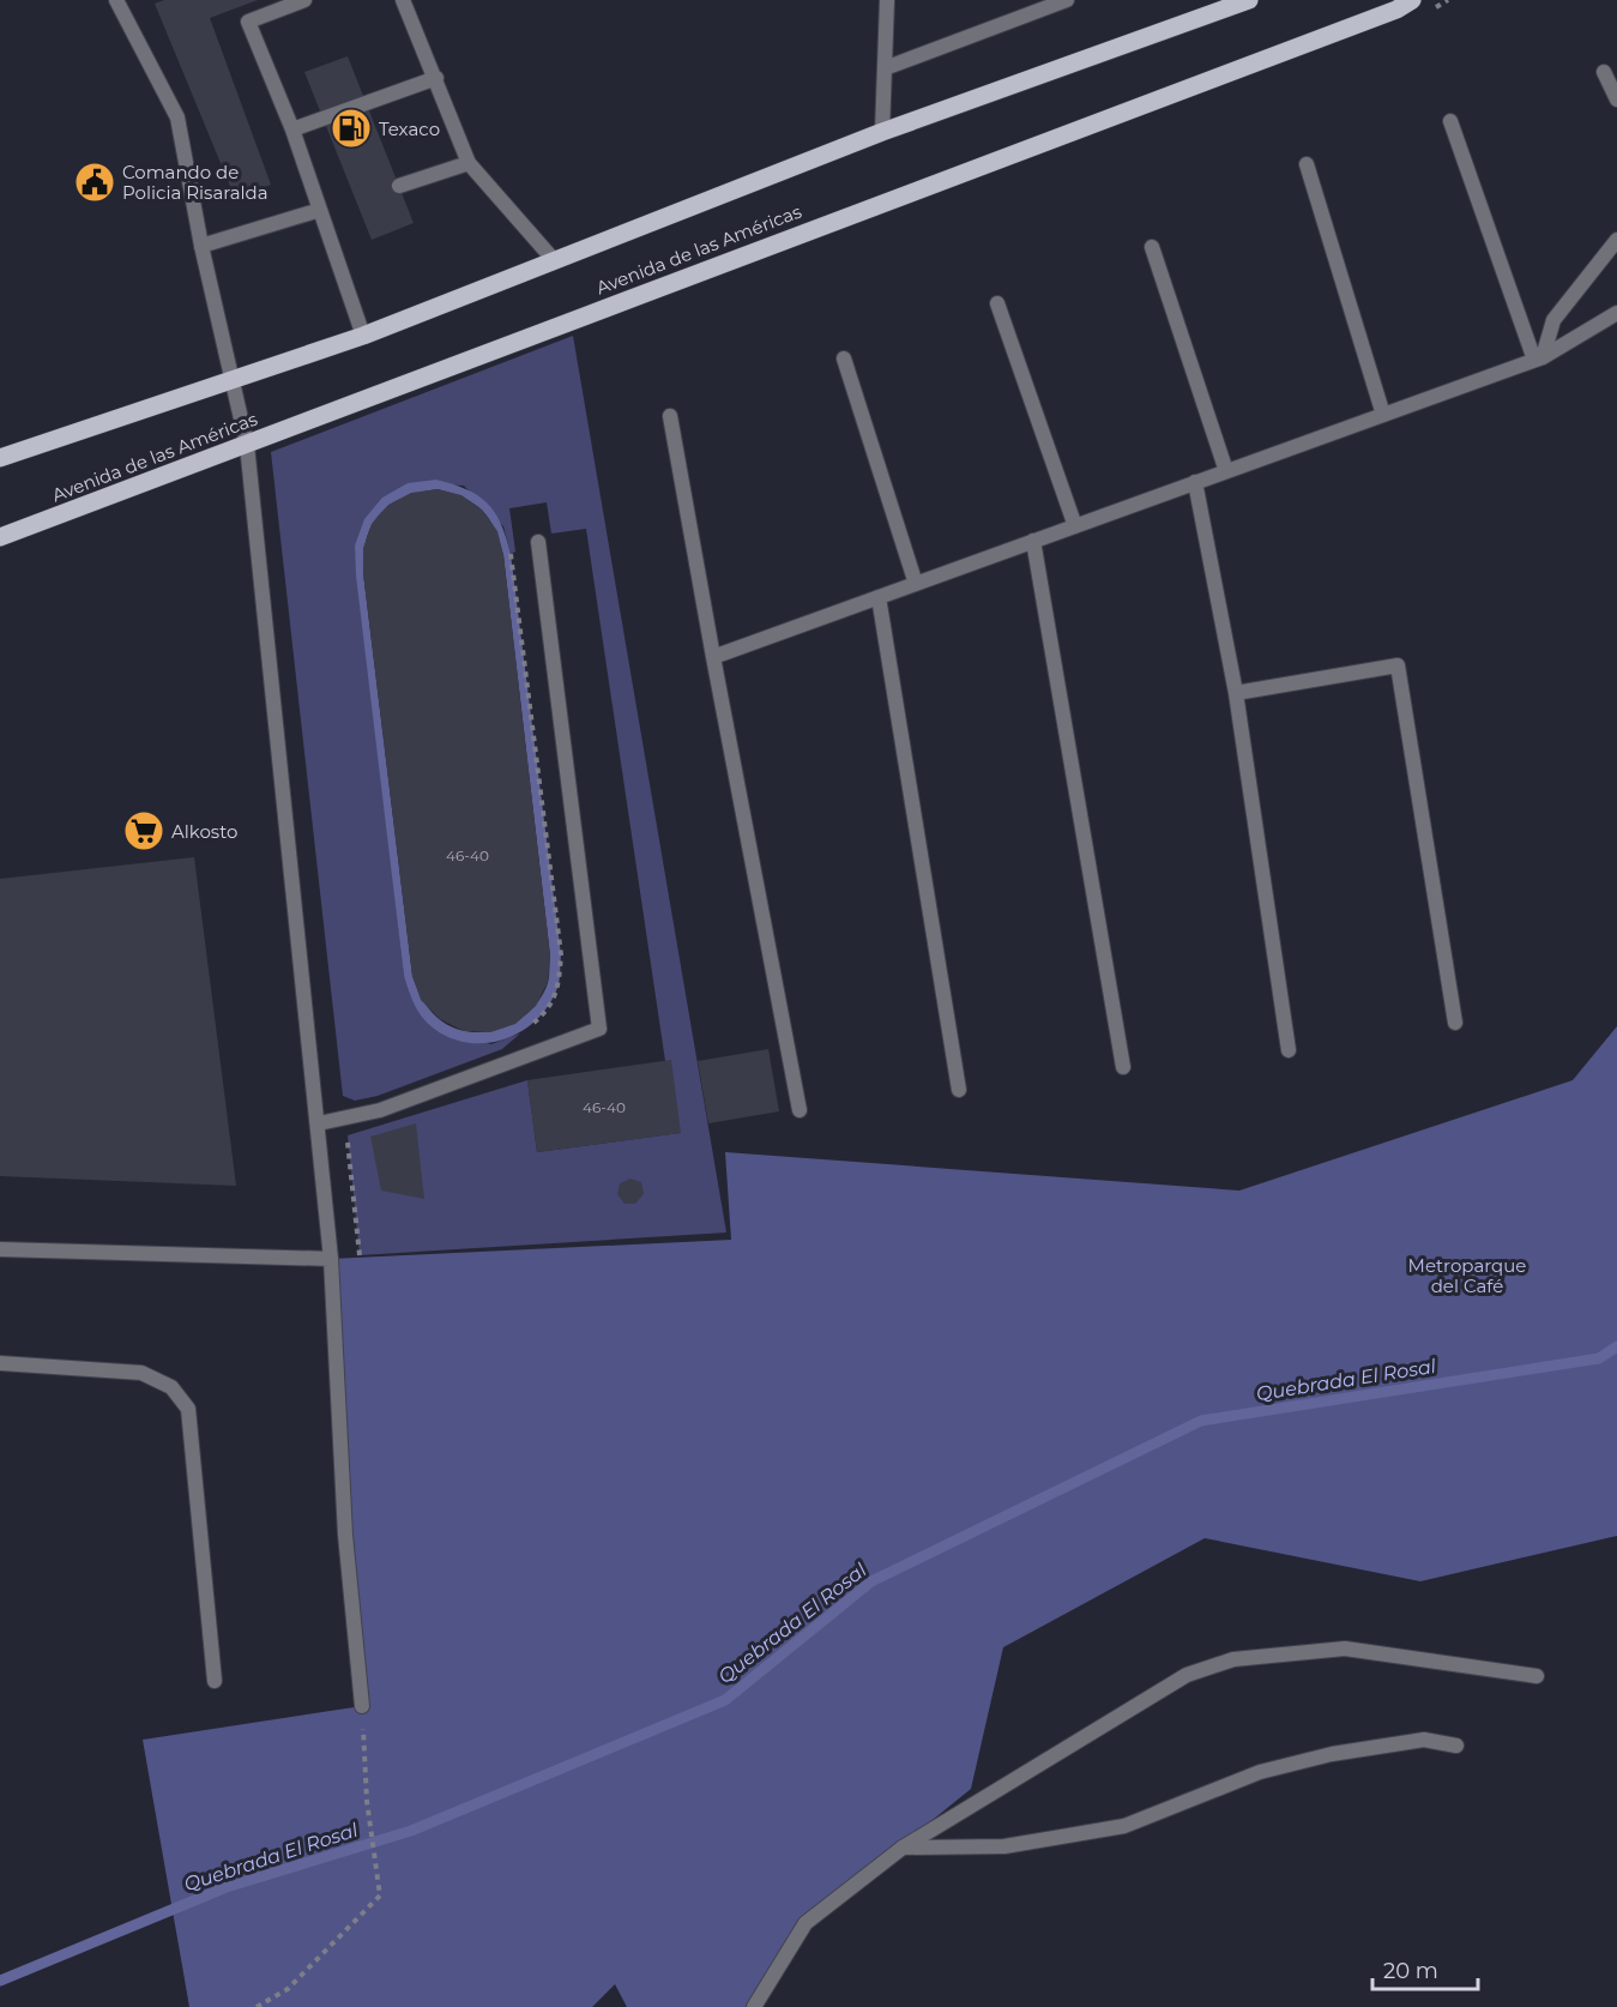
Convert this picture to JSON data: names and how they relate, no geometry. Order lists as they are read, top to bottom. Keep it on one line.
{"streets":{"main road":["Avenida de las Américas"]},"water":["Quebrada El Rosal"],"parks":["Metroparque del Café"],"places":{"fuel station":["Texaco"],"public building":["Comando de Policia Risaralda"],"supermarket":["Alkosto"]},"house_numbers":["46-40","46-40"],"scale_bar":"20 m"}
